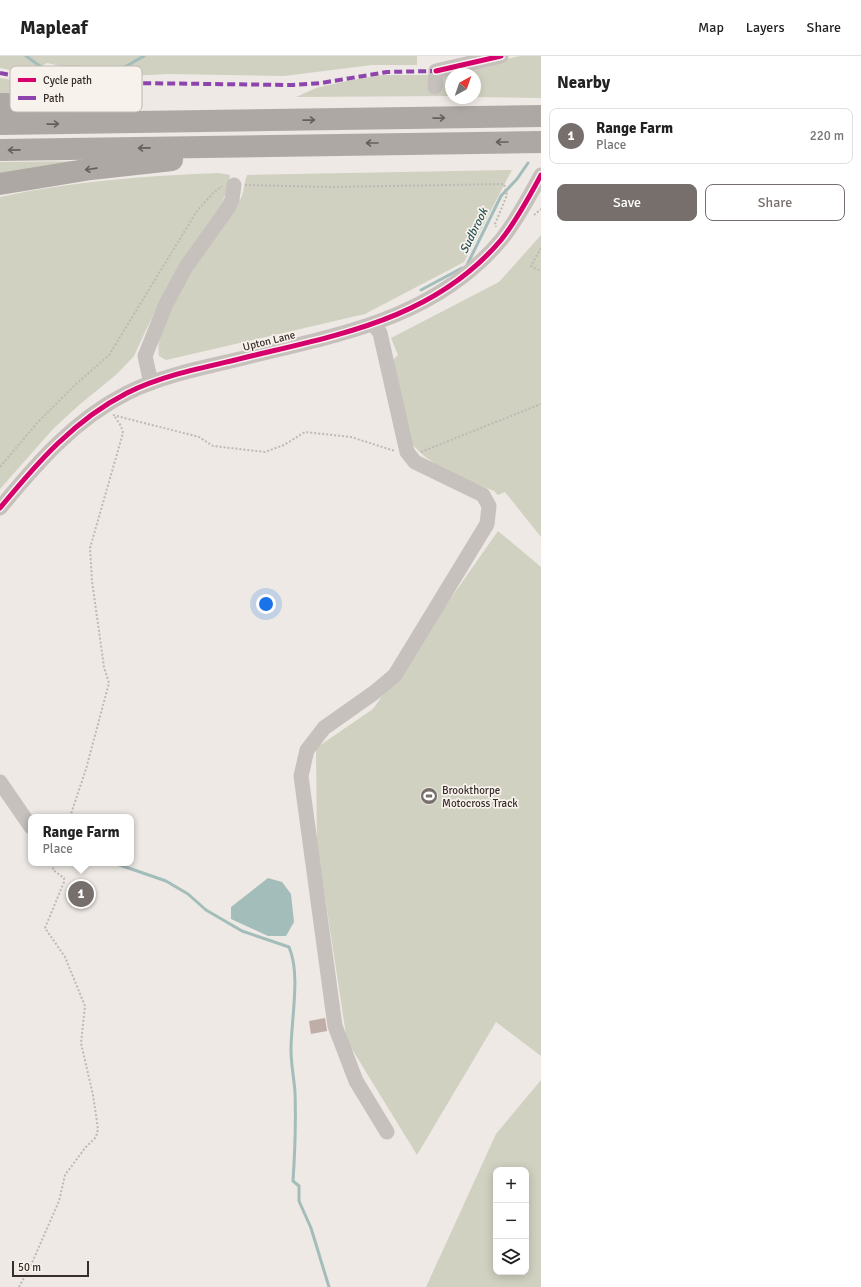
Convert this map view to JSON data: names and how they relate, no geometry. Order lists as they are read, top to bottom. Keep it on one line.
{"streets":{"street":["Upton Lane"]},"water":["Sudbrook"],"places":{"sports":["Brookthorpe Motocross Track"]},"legend":["Cycle path","Path"],"scale_bar":"50 m","north":"top right","page":{"header":"Mapleaf","nav":["Map","Layers","Share"],"heading":"Nearby","list":[{"mark":"1","name":"Range Farm","note":"Place","value":"220 m"}],"buttons":["Save","Share"],"popup":["Range Farm","Place"],"pins":"1","map_buttons":["+","−"],"scale":"50 m"}}
